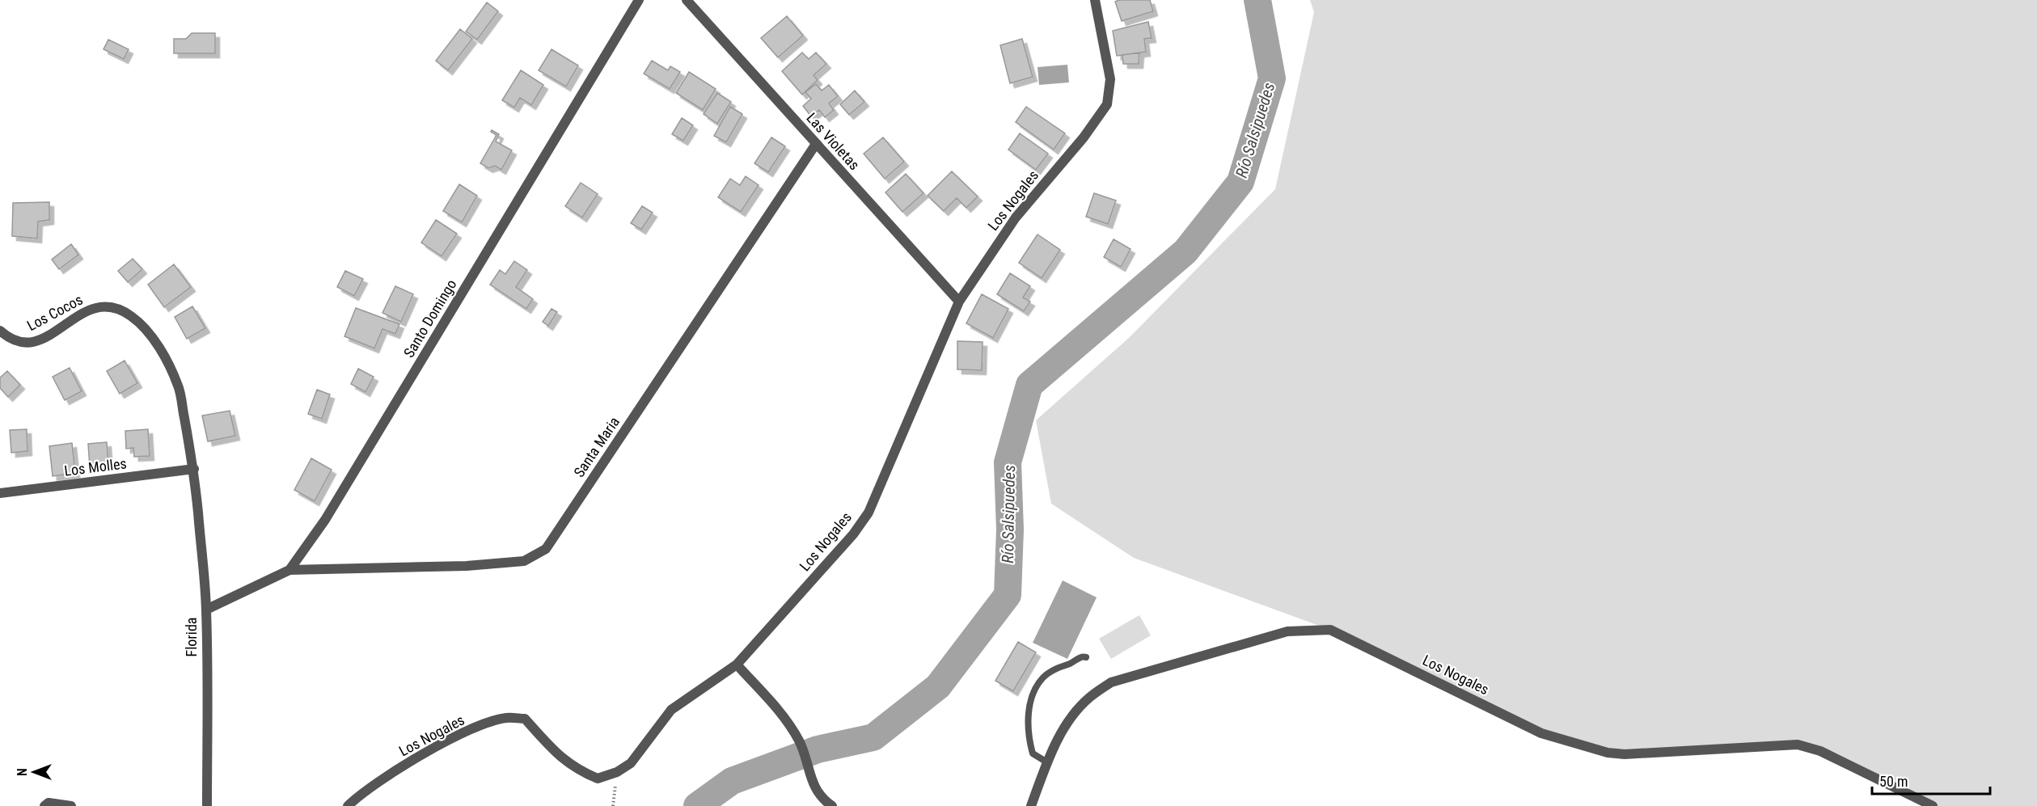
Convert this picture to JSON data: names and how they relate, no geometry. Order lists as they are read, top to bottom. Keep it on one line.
{"streets":{"street":["Las Violetas","Los Nogales","Los Cocos","Santo Domingo","Santa Maria","Los Molles","Florida"]},"crossings":[["Las Violetas","Los Nogales"],["Las Violetas","Santa Maria"],["Los Cocos","Los Molles"],["Los Cocos","Florida"],["Santo Domingo","Santa Maria"],["Santo Domingo","Florida"],["Los Molles","Florida"]],"water":["Río Salsipuedes"],"scale_bar":"50 m","north":"left"}
